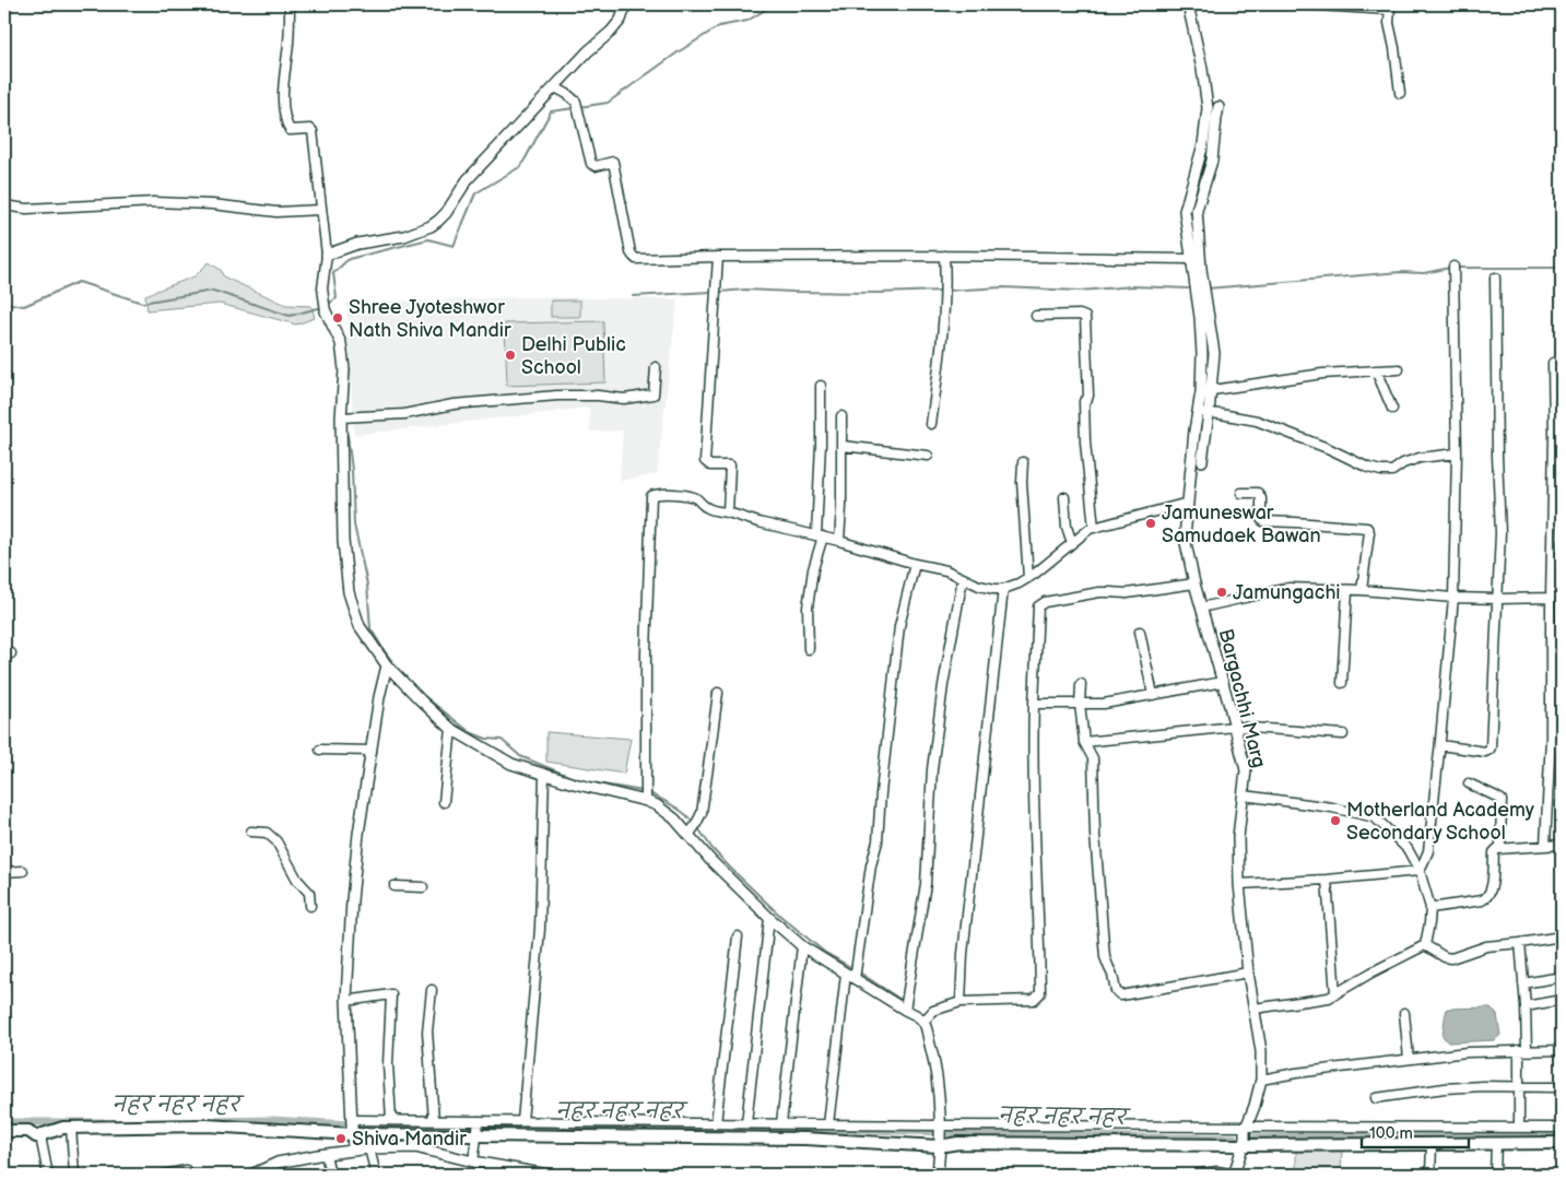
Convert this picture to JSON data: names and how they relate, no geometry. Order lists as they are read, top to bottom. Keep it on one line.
{"streets":{"street":["Bargachhi Marg"]},"water":["नहर नहर नहर"],"places":["Shree Jyoteshwor Nath Shiva Mandir","Delhi Public School","Jamuneswar Samudaek Bawan","Jamungachi","Motherland Academy Secondary School","Shiva Mandir"],"scale_bar":"100 m"}
